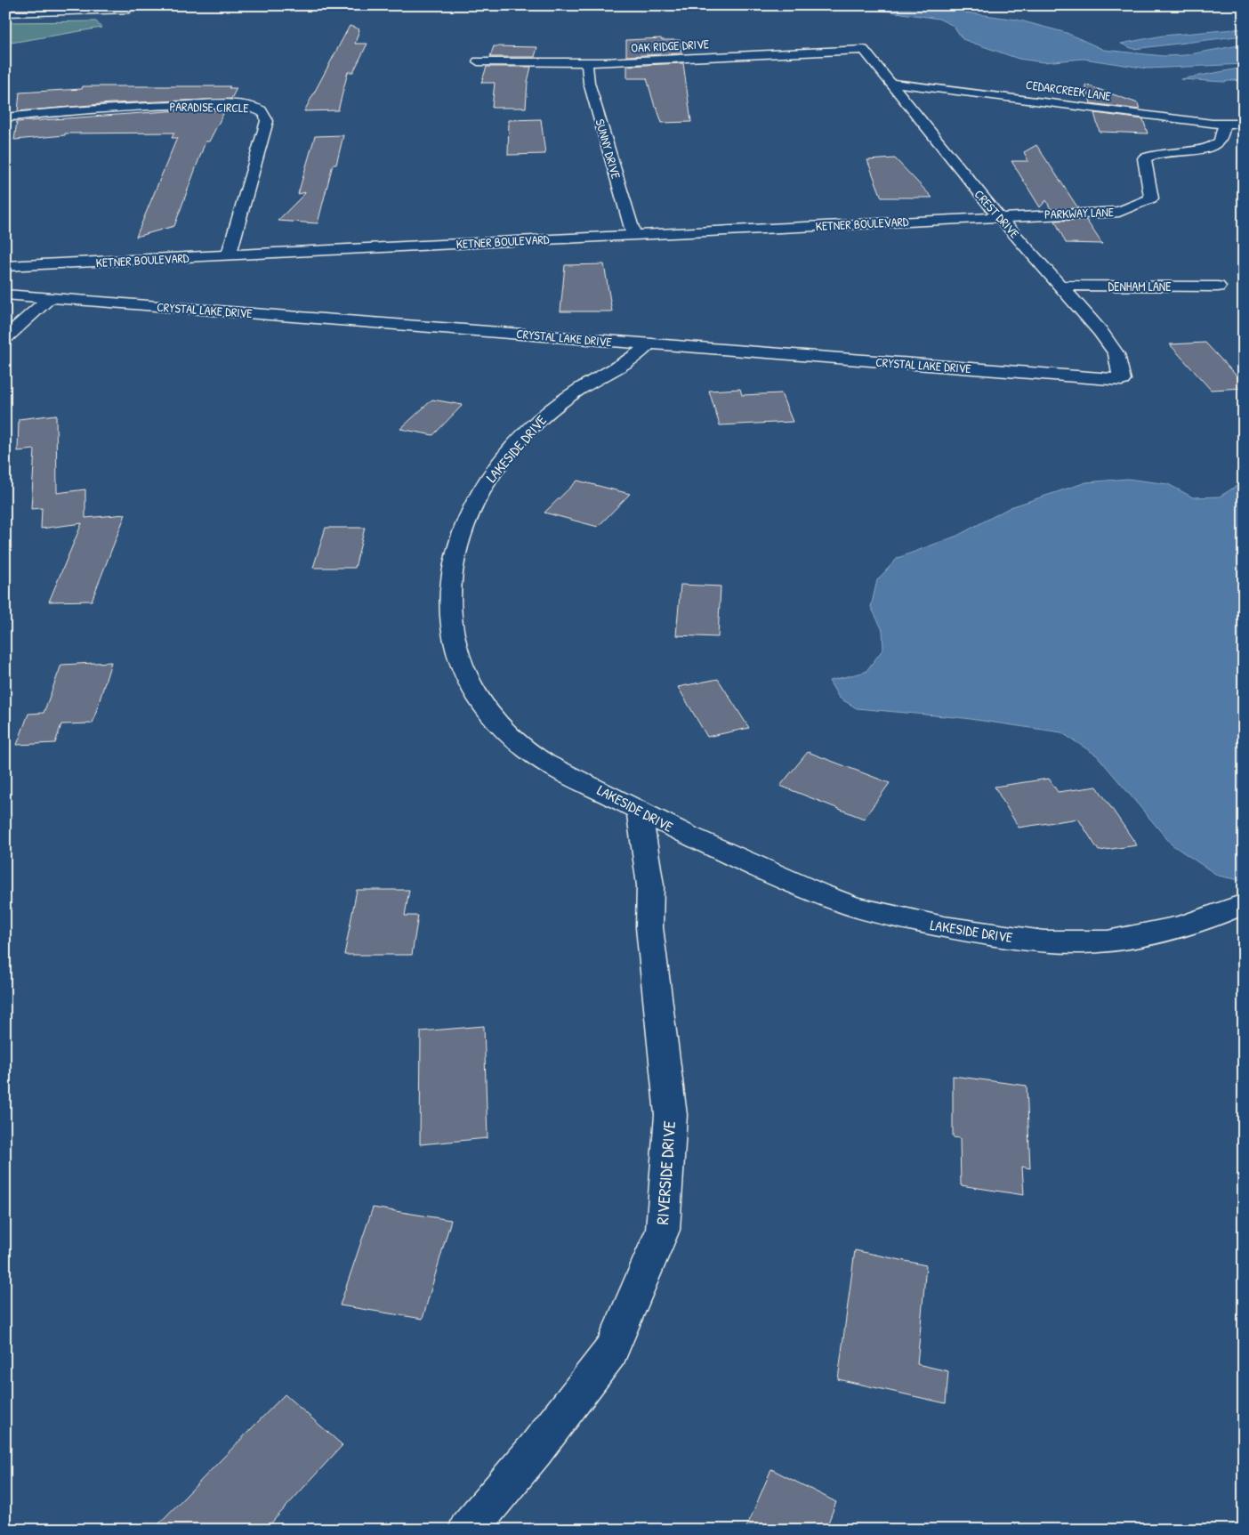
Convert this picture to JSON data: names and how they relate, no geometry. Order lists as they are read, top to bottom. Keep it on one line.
{"streets":{"street":["OAK RIDGE DRIVE","CEDARCREEK LANE","PARADISE CIRCLE","SUNNY DRIVE","PARKWAY LANE","CREST DRIVE","KETNER BOULEVARD","DENHAM LANE","CRYSTAL LAKE DRIVE","LAKESIDE DRIVE","RIVERSIDE DRIVE"]},"crossings":[["OAK RIDGE DRIVE","SUNNY DRIVE"],["OAK RIDGE DRIVE","CREST DRIVE"],["CEDARCREEK LANE","PARKWAY LANE"],["CEDARCREEK LANE","CREST DRIVE"],["PARADISE CIRCLE","KETNER BOULEVARD"],["SUNNY DRIVE","KETNER BOULEVARD"],["PARKWAY LANE","CREST DRIVE"],["PARKWAY LANE","KETNER BOULEVARD"],["CREST DRIVE","KETNER BOULEVARD"],["CREST DRIVE","DENHAM LANE"],["CREST DRIVE","CRYSTAL LAKE DRIVE"],["CRYSTAL LAKE DRIVE","LAKESIDE DRIVE"],["LAKESIDE DRIVE","RIVERSIDE DRIVE"]]}
